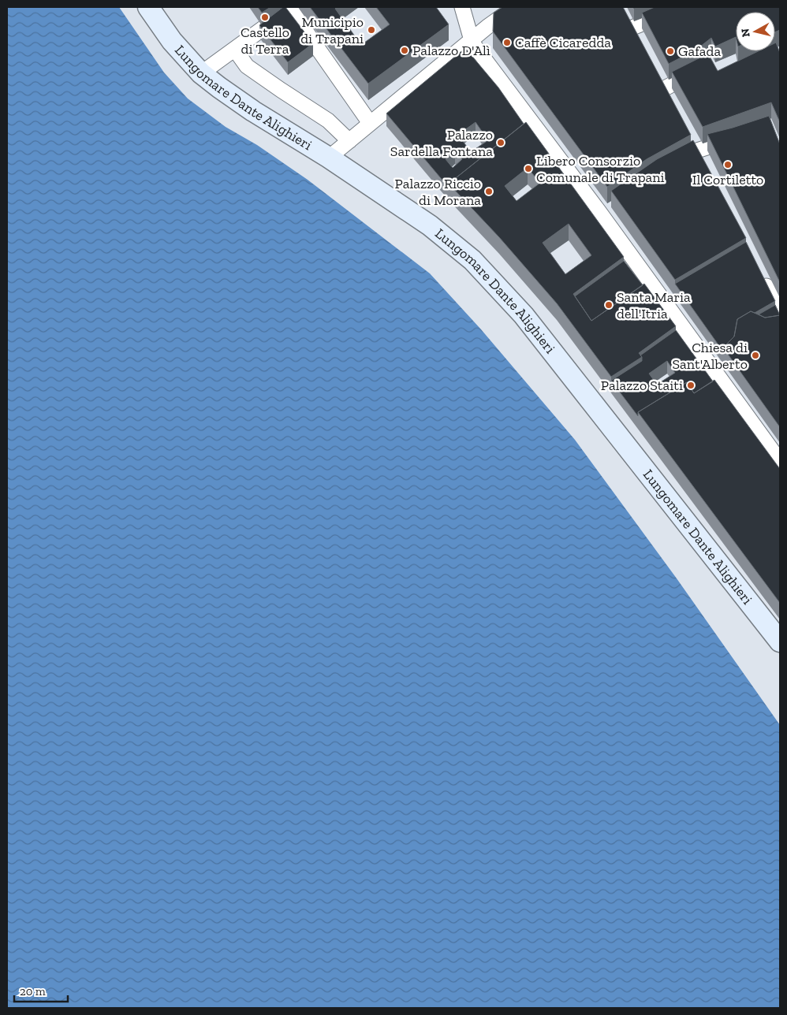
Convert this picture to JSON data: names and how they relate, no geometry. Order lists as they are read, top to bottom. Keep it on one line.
{"streets":{"street":["Lungomare Dante Alighieri"]},"places":["Castello di Terra","Municipio di Trapani","Caffè Cicaredda","Palazzo D'Alì","Gafada","Palazzo Sardella Fontana","Il Cortiletto","Libero Consorzio Comunale di Trapani","Palazzo Riccio di Morana","Santa Maria dell'Itria","Chiesa di Sant'Alberto","Palazzo Staiti"],"scale_bar":"20 m","north":"left"}
